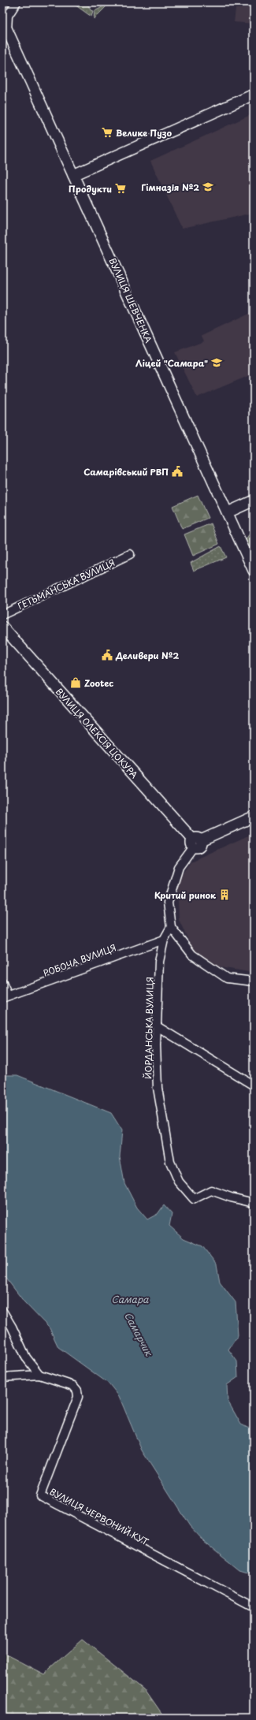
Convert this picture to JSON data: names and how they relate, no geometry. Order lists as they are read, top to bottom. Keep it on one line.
{"streets":{"street":["ВУЛИЦЯ ШЕВЧЕНКА","ГЕТЬМАНСЬКА ВУЛИЦЯ","ВУЛИЦЯ ОЛЕКСІЯ ЦОКУРА","РОБОЧА ВУЛИЦЯ","ЙОРДАНСЬКА ВУЛИЦЯ","ВУЛИЦЯ ЧЕРВОНИЙ КУТ"]},"crossings":[["РОБОЧА ВУЛИЦЯ","ЙОРДАНСЬКА ВУЛИЦЯ"]],"water":["Самара","Самарчик"],"places":{"supermarket":["Велике Пузо","Продукти"],"school or university":["Гімназія №2","Ліцей \"Самара\""],"public building":["Самарівський РВП","Деливери №2"],"shop":["Zootec"],"building":["Критий ринок"]}}
